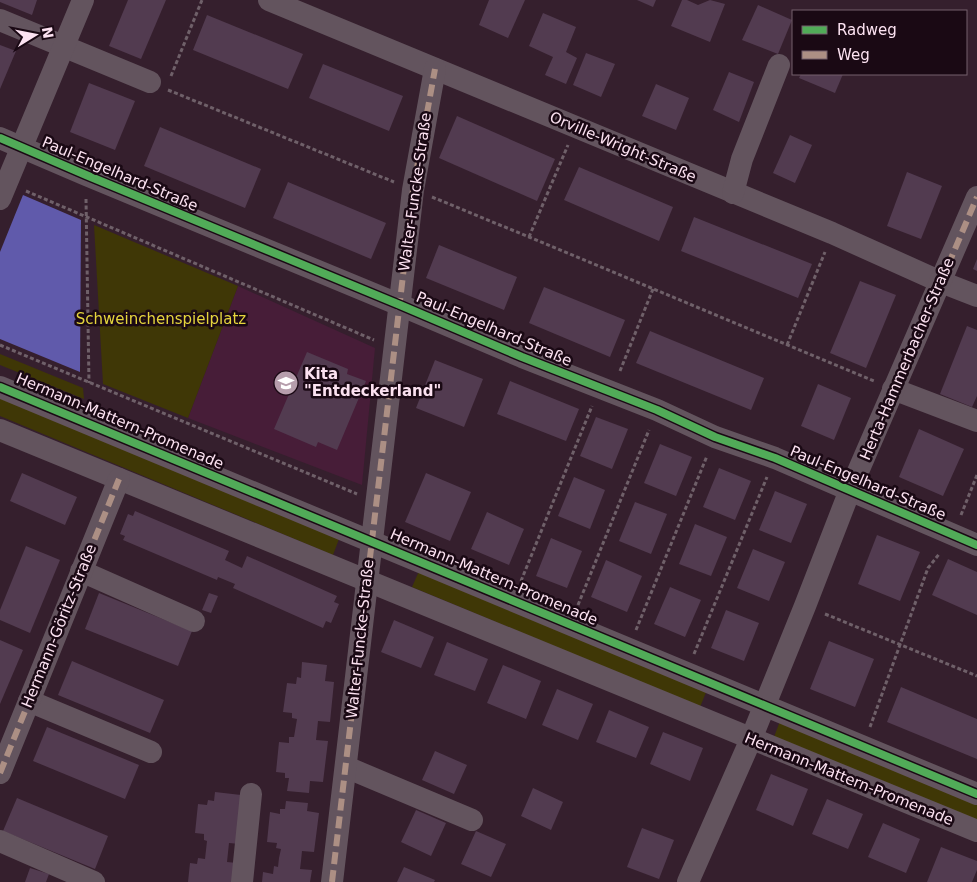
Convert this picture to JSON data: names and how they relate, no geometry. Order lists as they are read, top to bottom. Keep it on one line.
{"streets":{"street":["Orville-Wright-Straße","Paul-Engelhard-Straße","Walter-Funcke-Straße","Herta-Hammerbacher-Straße","Hermann-Mattern-Promenade","Hermann-Göritz-Straße"]},"crossings":[["Orville-Wright-Straße","Walter-Funcke-Straße"],["Orville-Wright-Straße","Herta-Hammerbacher-Straße"],["Paul-Engelhard-Straße","Walter-Funcke-Straße"],["Paul-Engelhard-Straße","Herta-Hammerbacher-Straße"],["Walter-Funcke-Straße","Hermann-Mattern-Promenade"],["Herta-Hammerbacher-Straße","Hermann-Mattern-Promenade"],["Hermann-Mattern-Promenade","Hermann-Göritz-Straße"]],"parks":["Schweinchenspielplatz"],"places":{"school or university":["Kita \"Entdeckerland\""]},"legend":["Radweg","Weg"],"north":"right"}
